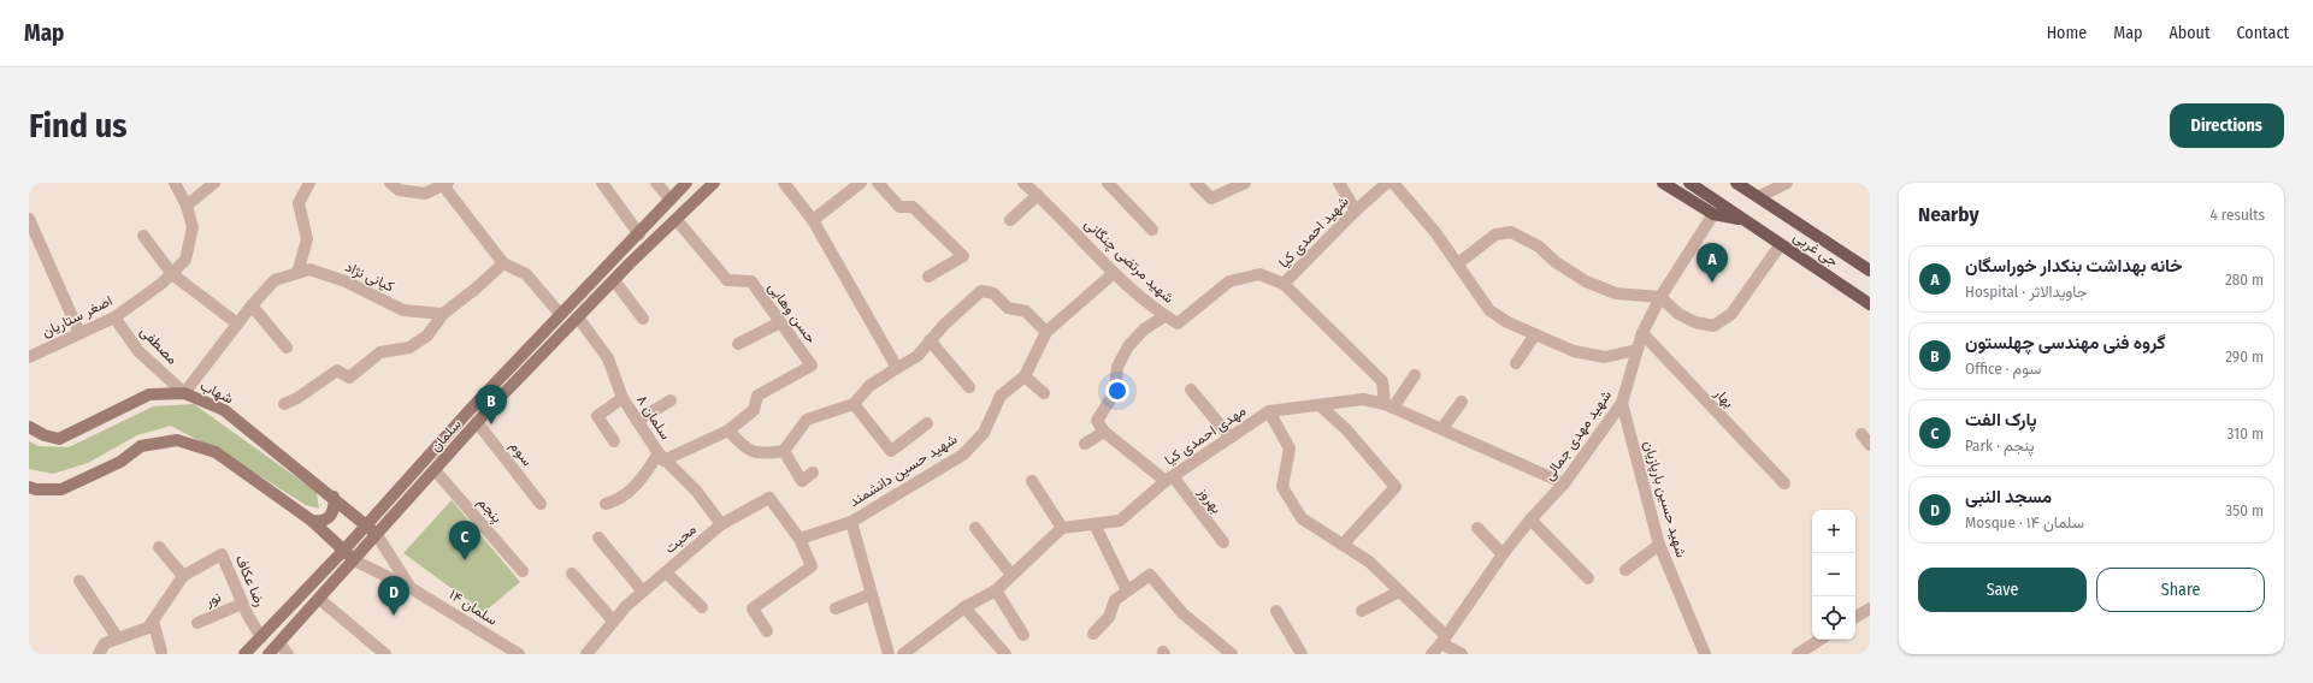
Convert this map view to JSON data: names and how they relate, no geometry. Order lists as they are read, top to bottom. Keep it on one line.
{"streets":{"main road":["جی غربی","شهاب","سلمان"],"street":["شهید احمدی کیا","شهید مرتضی چنگانی","کیانی نژاد","حسن وهابی","اصغر ستاریان","مصطفی","بهار","سلمان ۸","مهدی احمدی کیا","شهید مهدی جمالی","سوم","شهید حسین دانشمند","شهید حسین بارپازیان","بهروز","پنجم","محبت","رضا عکاف","نور","سلمان ۱۴"]},"crossings":[["شهید احمدی کیا","شهید مرتضی چنگانی"],["شهید مرتضی چنگانی","مهدی احمدی کیا"],["شهید مرتضی چنگانی","شهید حسین دانشمند"],["کیانی نژاد","مصطفی"],["کیانی نژاد","شهاب"],["حسن وهابی","سلمان"],["اصغر ستاریان","مصطفی"],["مصطفی","شهاب"],["شهاب","سلمان"],["شهاب","سلمان ۱۴"],["بهار","شهید مهدی جمالی"],["سلمان ۸","سلمان"],["سلمان ۸","محبت"],["سلمان","سوم"],["سلمان","پنجم"],["سلمان","رضا عکاف"],["سلمان","سلمان ۱۴"],["مهدی احمدی کیا","شهید مهدی جمالی"],["مهدی احمدی کیا","بهروز"],["شهید مهدی جمالی","شهید حسین بارپازیان"],["شهید حسین دانشمند","محبت"],["رضا عکاف","نور"]],"page":{"header":"Map","nav":["Home","Map","About","Contact"],"buttons":["Directions",["Save","Share"]],"title":"Find us","heading":["Nearby","4 results"],"pins":["A","B","C","D"],"list":[{"mark":"A","name":"خانه بهداشت بنکدار خوراسگان","note":"Hospital · جاویدالاثر","value":"280 m"},{"mark":"B","name":"گروه فنی مهندسی چهلستون","note":"Office · سوم","value":"290 m"},{"mark":"C","name":"پارک الفت","note":"Park · پنجم","value":"310 m"},{"mark":"D","name":"مسجد النبی","note":"Mosque · سلمان ۱۴","value":"350 m"}],"map_buttons":["+","−"]}}
